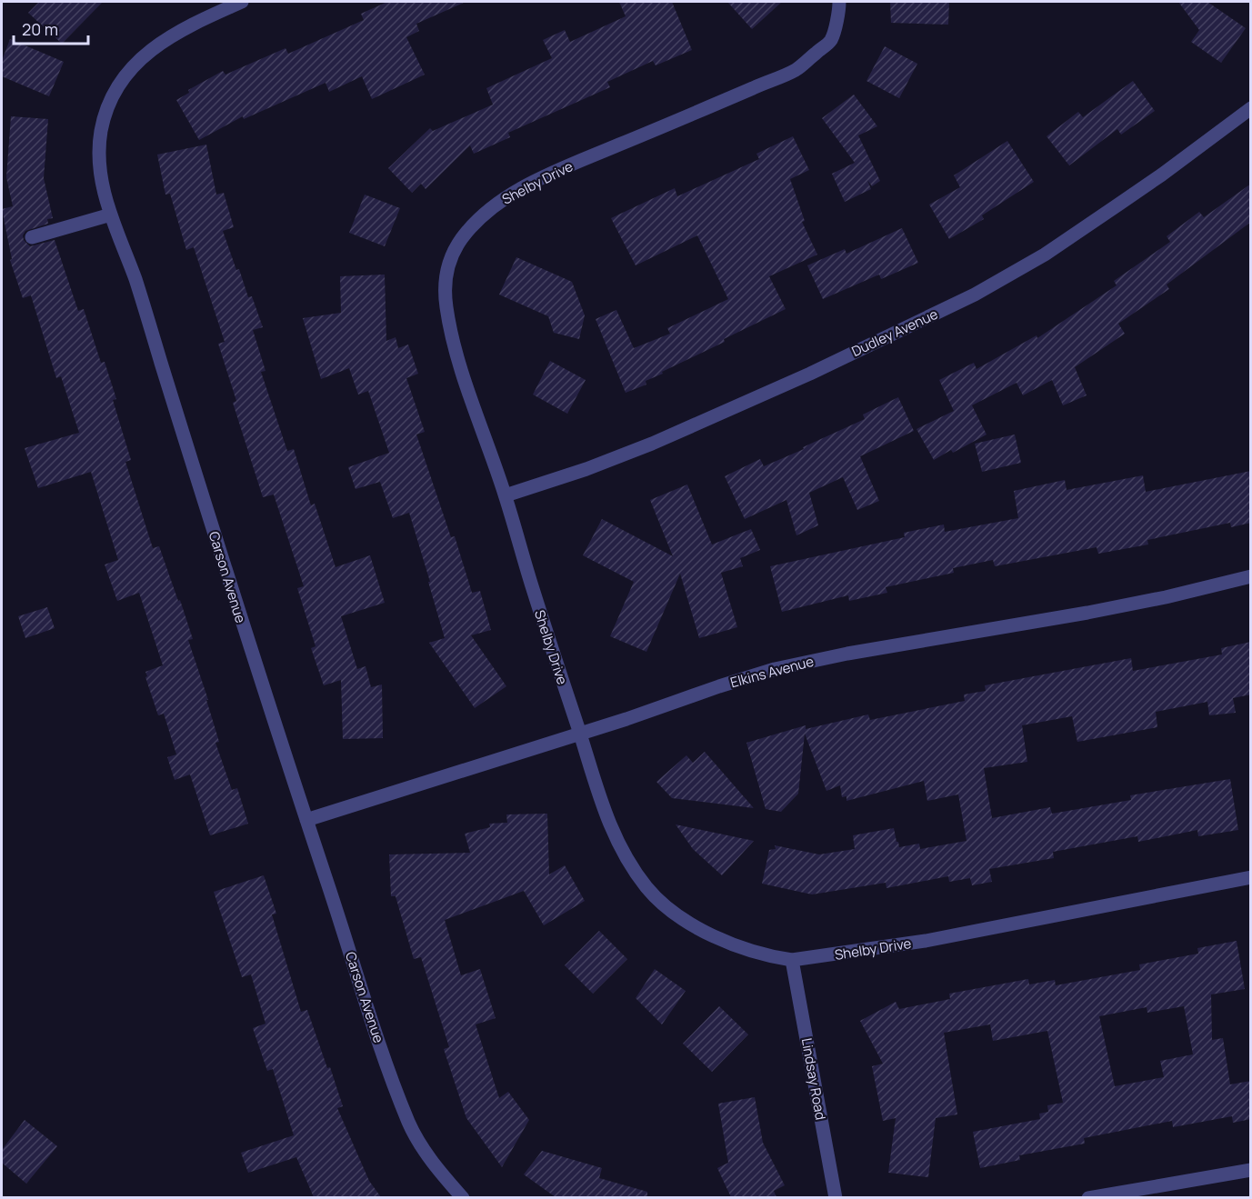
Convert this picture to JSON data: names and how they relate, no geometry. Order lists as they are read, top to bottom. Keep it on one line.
{"streets":{"street":["Shelby Drive","Dudley Avenue","Carson Avenue","Elkins Avenue","Lindsay Road"]},"crossings":[["Shelby Drive","Dudley Avenue"],["Shelby Drive","Elkins Avenue"],["Shelby Drive","Lindsay Road"],["Carson Avenue","Elkins Avenue"]],"scale_bar":"20 m"}
